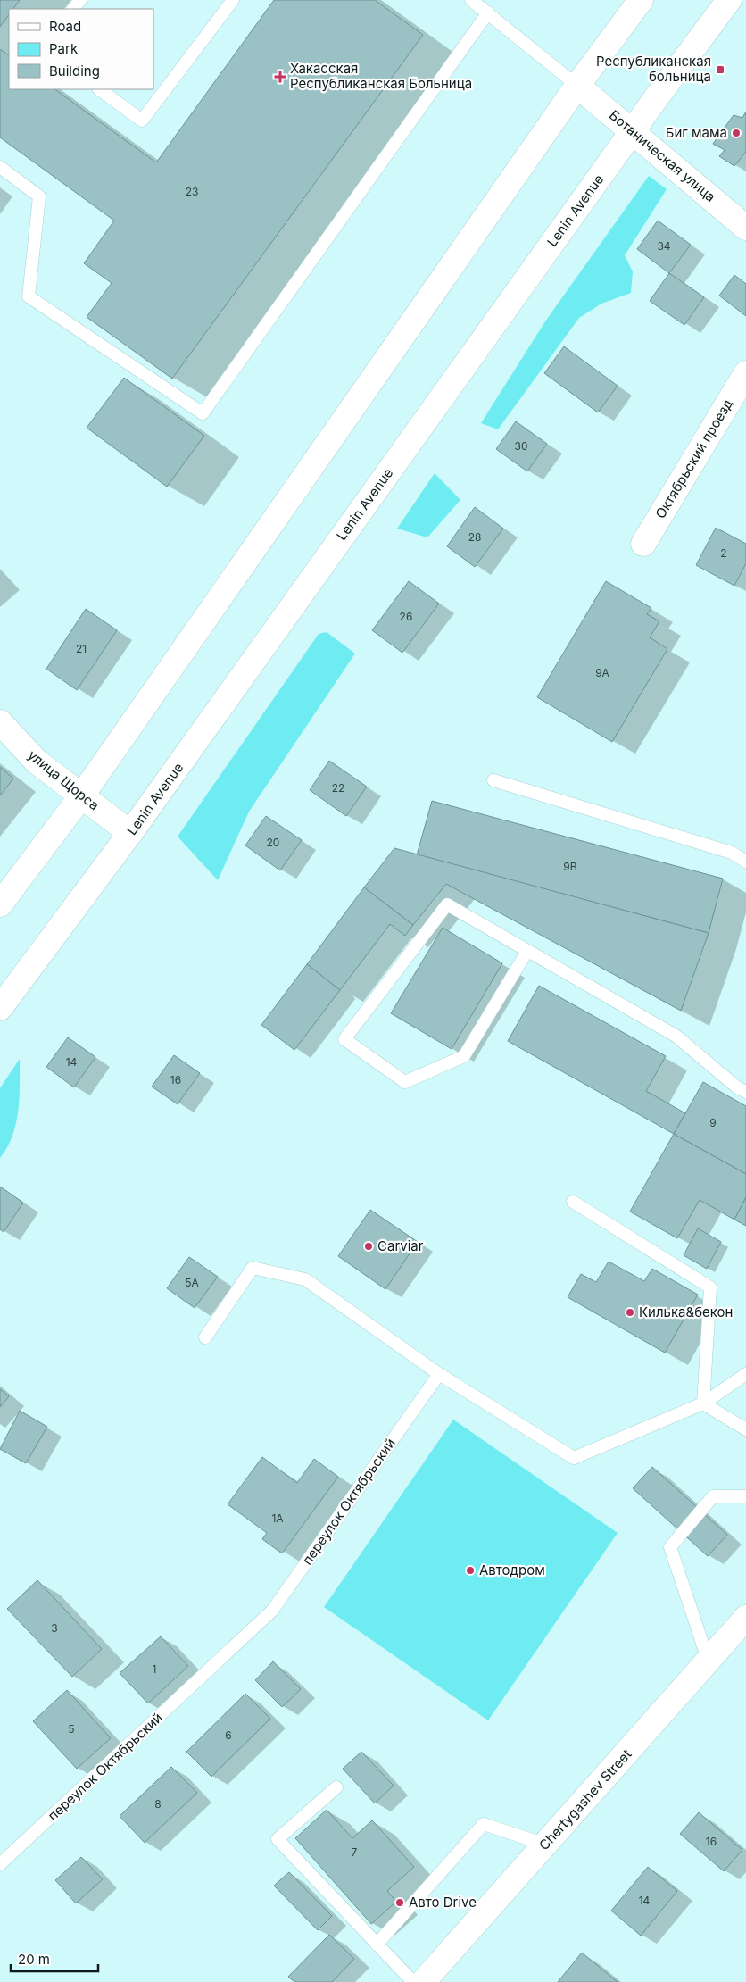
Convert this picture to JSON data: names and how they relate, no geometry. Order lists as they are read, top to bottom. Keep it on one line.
{"streets":{"street":["Ботаническая улица","Lenin Avenue","Октябрьский проезд","улица Щорса","Chertygashev Street"],"lane":["переулок Октябрьский"]},"crossings":[["Ботаническая улица","Lenin Avenue"],["Lenin Avenue","улица Щорса"]],"places":{"transit":["Республиканская больница"],"health":["Хакасская Республиканская Больница"],"other":["Биг мама","Carviar","Килька&бекон","Автодром","Авто Drive"]},"house_numbers":["23","34","30","28","2","26","21","9А","22","20","9В","14","16","9","5А","1А","3","1","5","6","8","16","7","14"],"legend":["Road","Park","Building"],"scale_bar":"20 m"}
